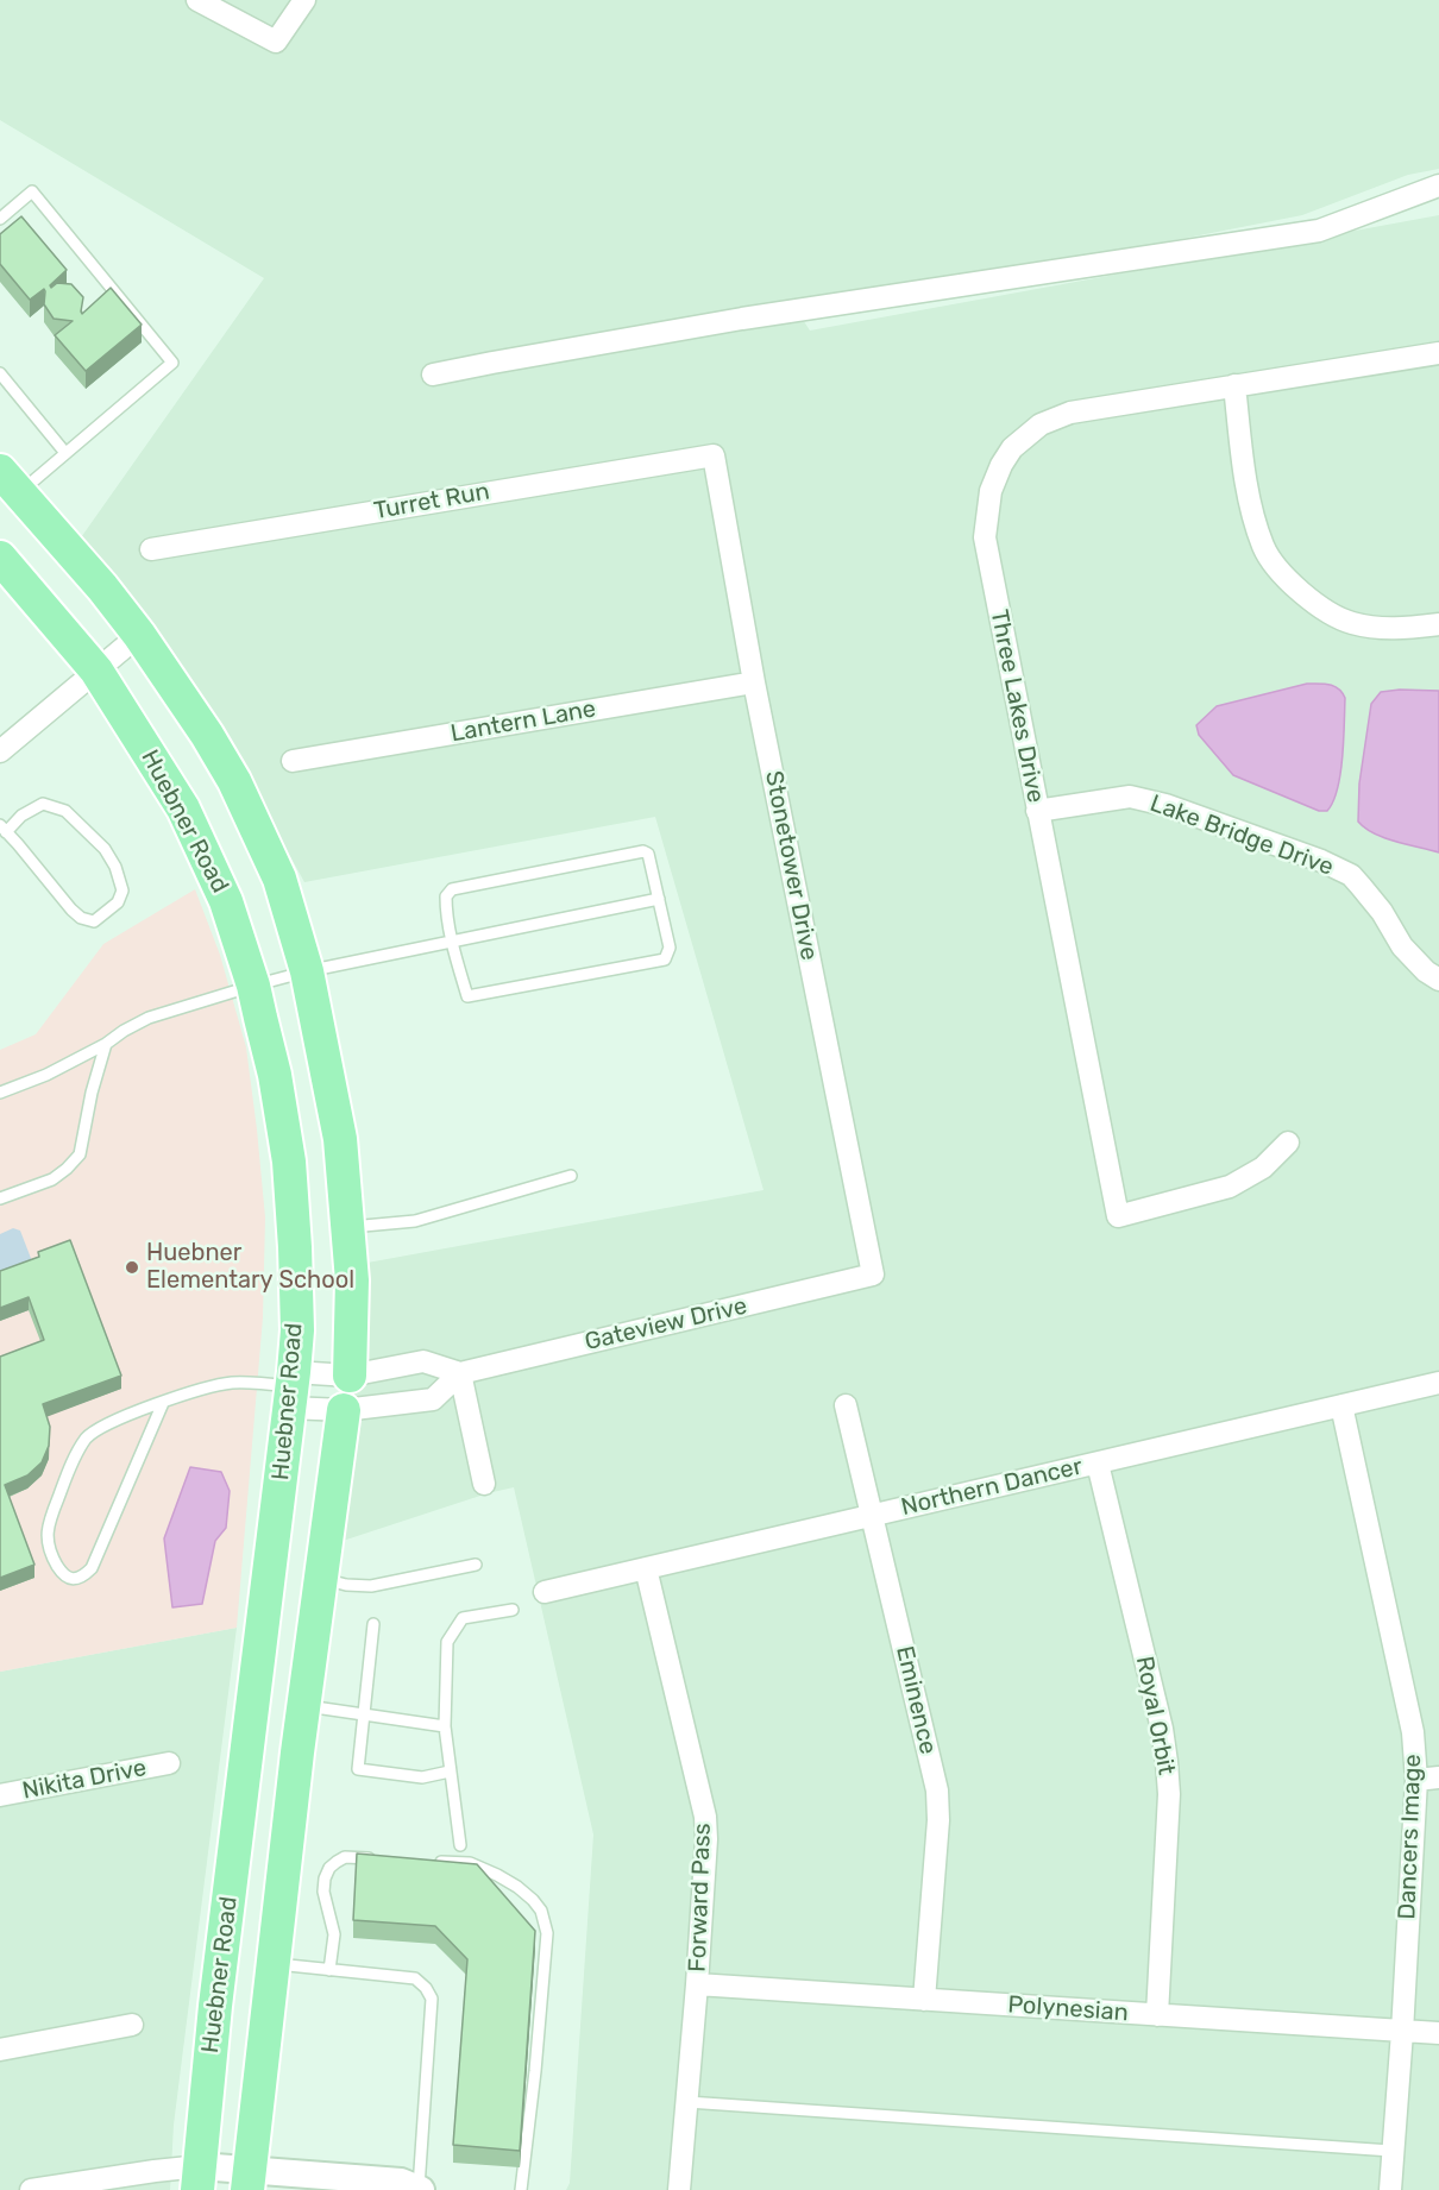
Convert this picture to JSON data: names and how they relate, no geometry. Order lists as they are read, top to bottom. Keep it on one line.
{"streets":{"main road":["Huebner Road"],"street":["Turret Run","Three Lakes Drive","Lantern Lane","Lake Bridge Drive","Stonetower Drive","Gateview Drive","Northern Dancer","Eminence","Royal Orbit","Nikita Drive","Dancers Image","Forward Pass","Polynesian"]},"crossings":[["Turret Run","Stonetower Drive"],["Three Lakes Drive","Lake Bridge Drive"],["Lantern Lane","Stonetower Drive"],["Stonetower Drive","Gateview Drive"],["Northern Dancer","Eminence"],["Northern Dancer","Royal Orbit"],["Northern Dancer","Dancers Image"],["Northern Dancer","Forward Pass"],["Eminence","Polynesian"],["Royal Orbit","Polynesian"],["Dancers Image","Polynesian"],["Forward Pass","Polynesian"]],"places":["Huebner Elementary School"]}
